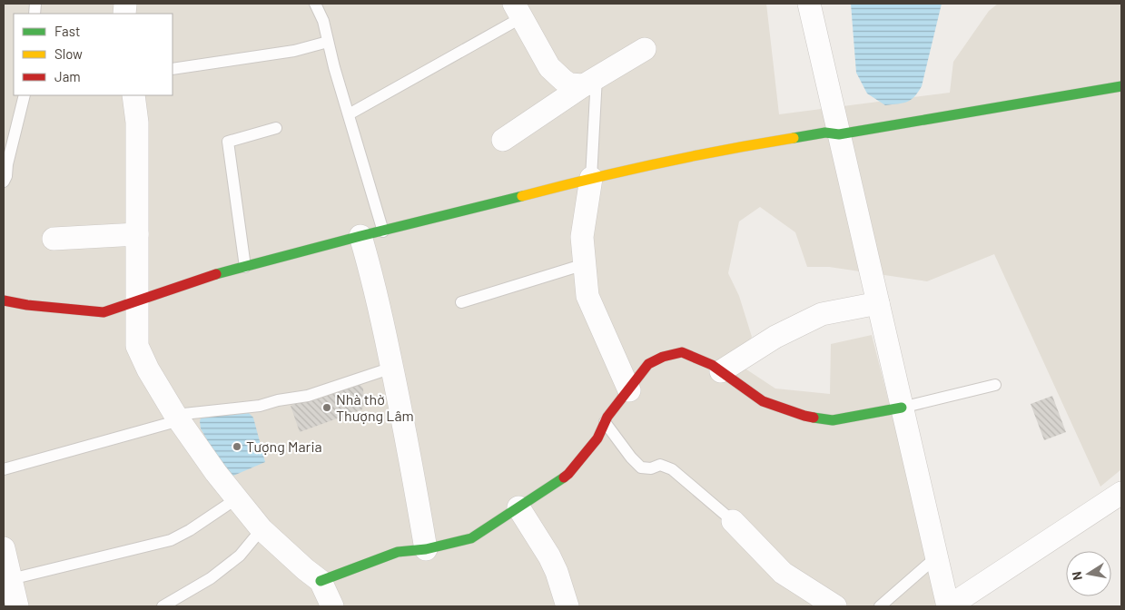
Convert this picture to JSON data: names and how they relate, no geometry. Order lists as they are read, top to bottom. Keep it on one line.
{"places":["Nhà thờ Thượng Lâm","Tượng Maria"],"legend":["Fast","Slow","Jam"],"north":"left"}
